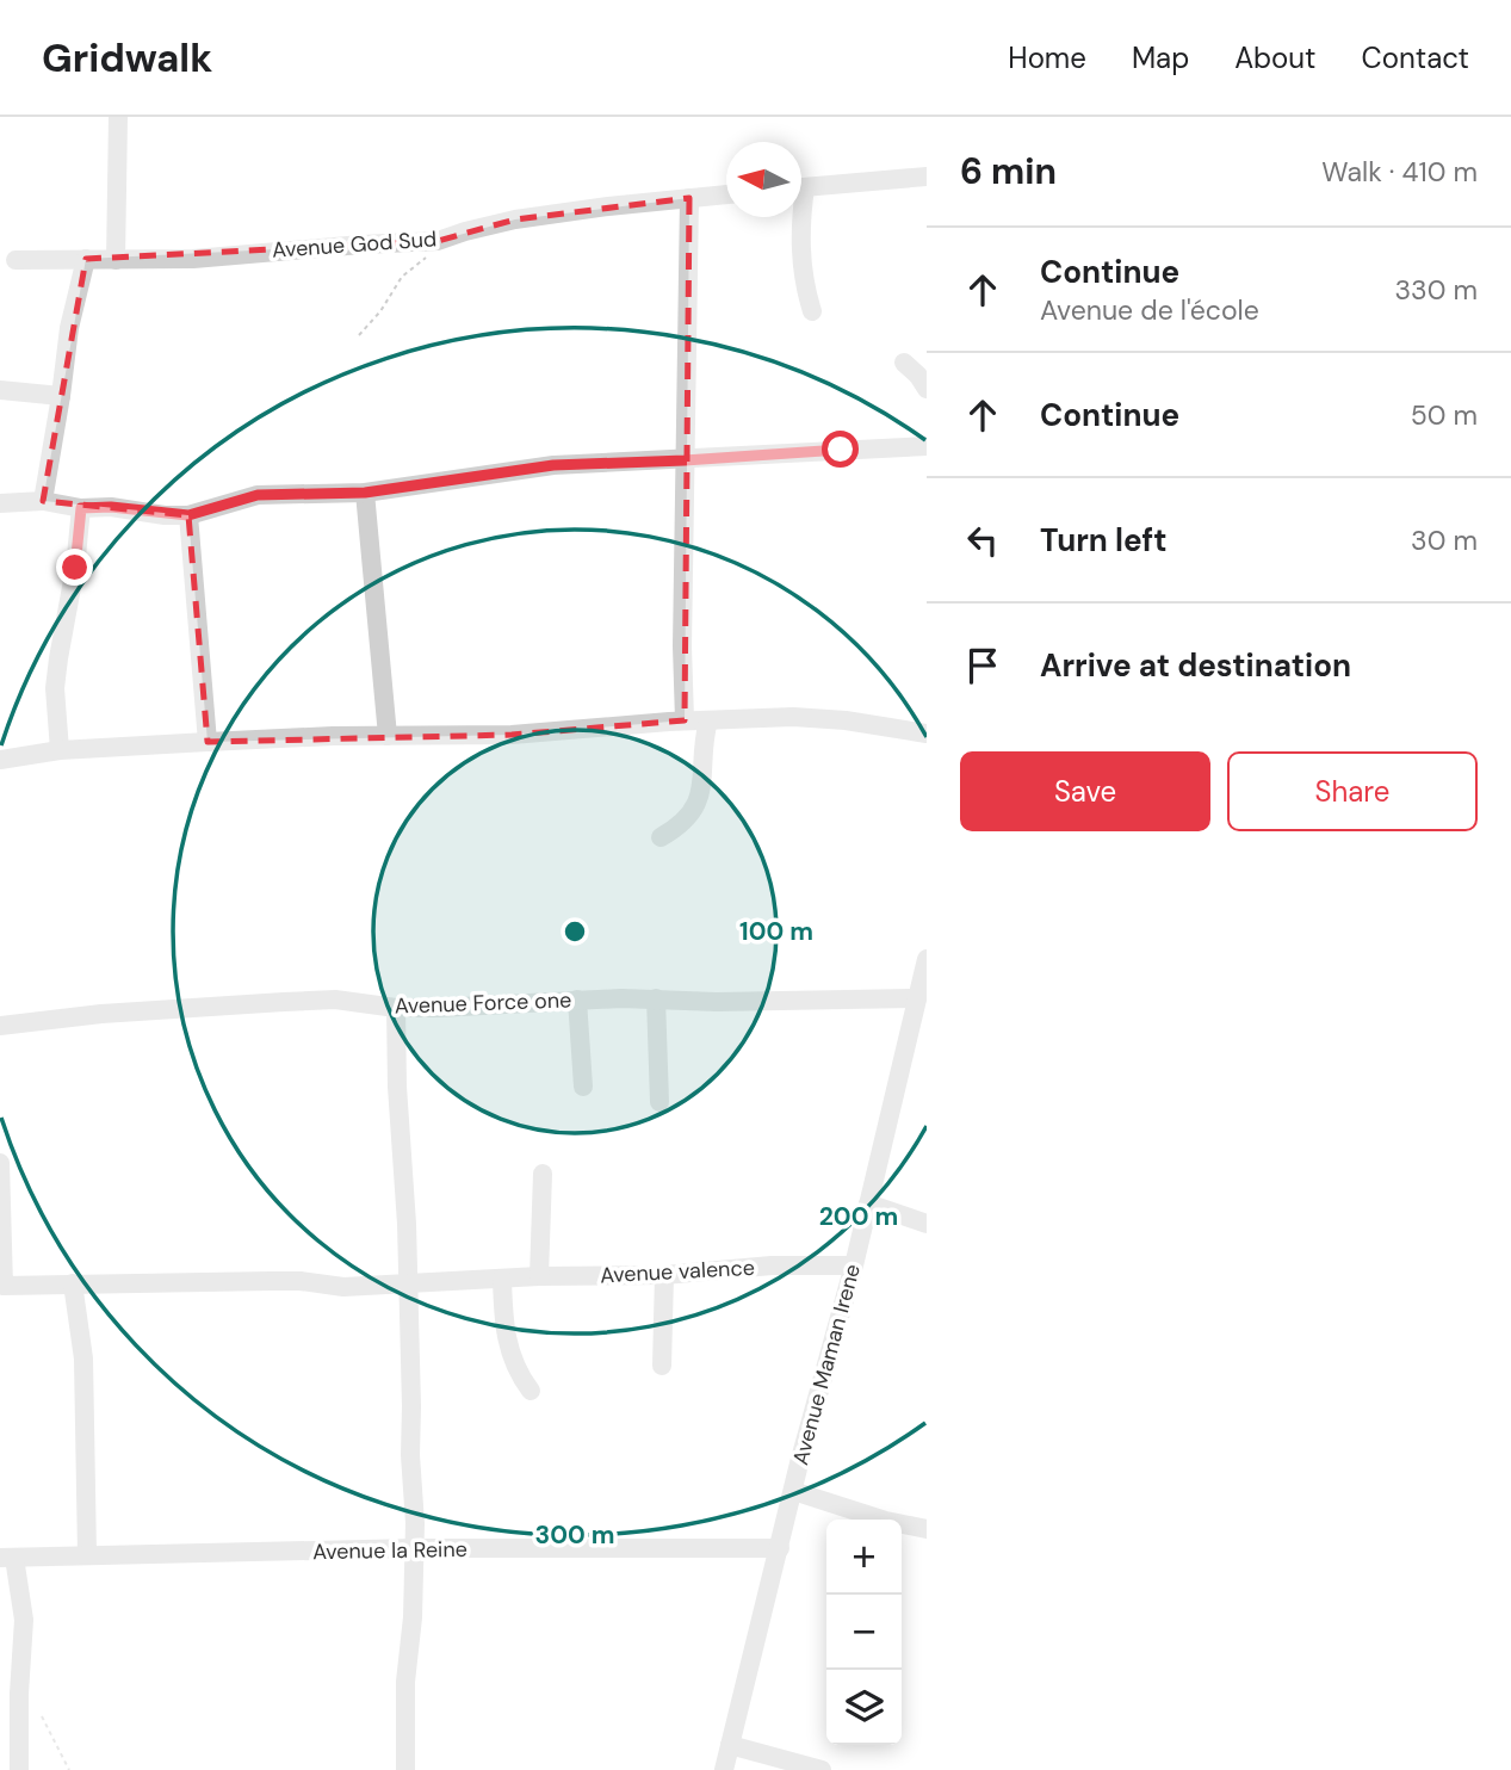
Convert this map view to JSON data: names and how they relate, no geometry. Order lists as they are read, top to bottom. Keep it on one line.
{"streets":{"street":["Avenue God Sud","Avenue Force one","Avenue valence","Avenue Maman Irene","Avenue la Reine"]},"crossings":[["Avenue Force one","Avenue Maman Irene"],["Avenue valence","Avenue Maman Irene"],["Avenue Maman Irene","Avenue la Reine"]],"north":"left","page":{"header":"Gridwalk","nav":["Home","Map","About","Contact"],"heading":["6 min","Walk · 410 m"],"list":[["Continue","Avenue de l'école","330 m"],["Continue","50 m"],["Turn left","30 m"],"Arrive at destination"],"buttons":["Save","Share"],"map_buttons":["+","−"]},"rings":["100 m","200 m","300 m"]}
